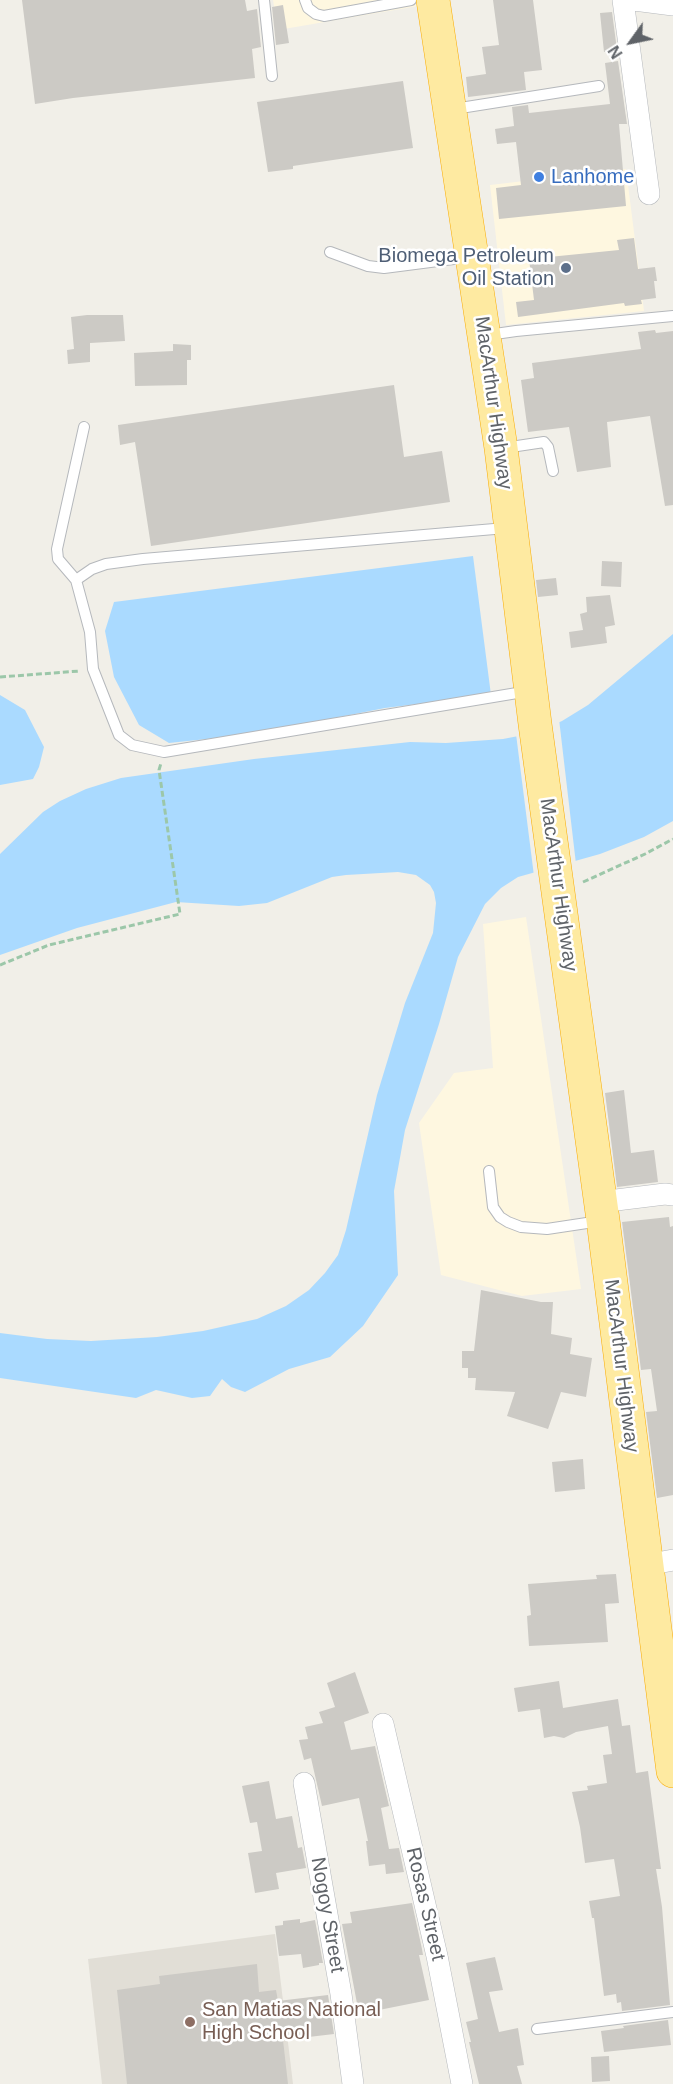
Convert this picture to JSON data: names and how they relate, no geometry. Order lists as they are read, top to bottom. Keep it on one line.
{"streets":{"highway":["MacArthur Highway"],"street":["Rosas Street","Nogoy Street"]},"places":["Lanhome","Biomega Petroleum Oil Station","San Matias National High School"],"north":"bottom left"}
